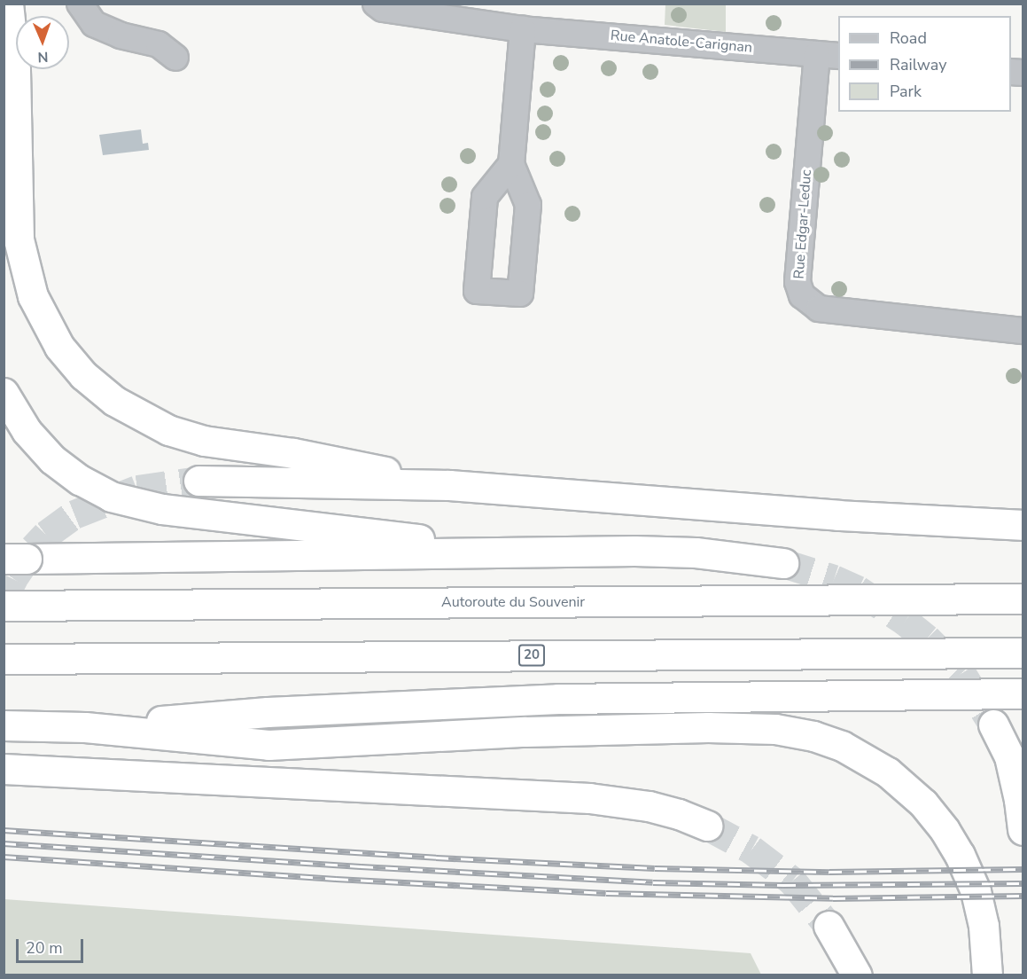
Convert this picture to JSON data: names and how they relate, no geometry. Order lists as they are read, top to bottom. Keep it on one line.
{"streets":{"highway":["Autoroute du Souvenir","20"],"street":["Rue Anatole-Carignan","Rue Edgar-Leduc"]},"crossings":[["Rue Anatole-Carignan","Rue Edgar-Leduc"]],"legend":["Road","Railway","Park"],"scale_bar":"20 m","north":"bottom"}
